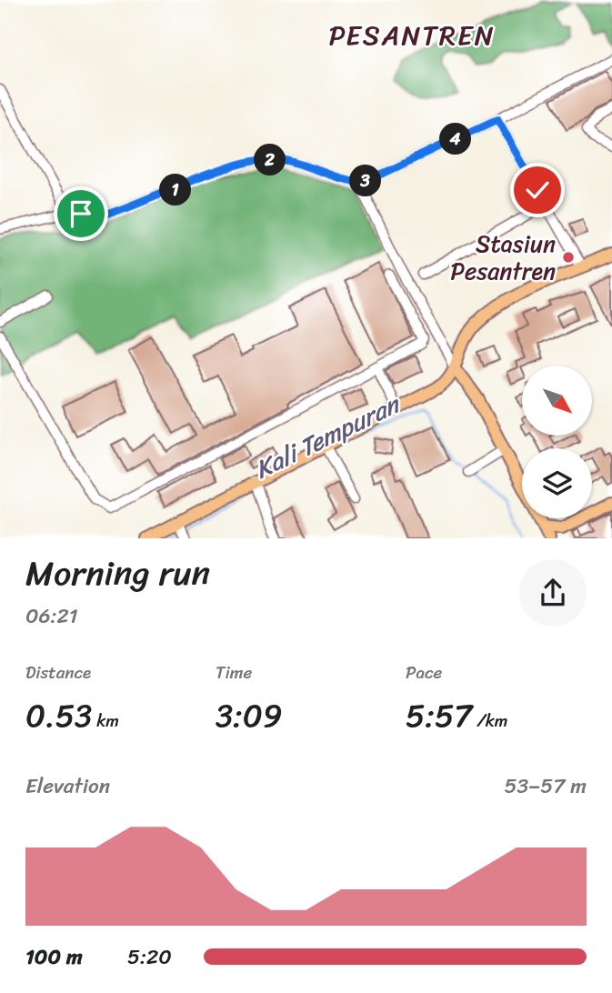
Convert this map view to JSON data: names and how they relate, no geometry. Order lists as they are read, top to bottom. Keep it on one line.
{"districts":["PESANTREN"],"water":["Kali Tempuran"],"places":["Stasiun Pesantren"],"north":"bottom right","page":{"pins":["4","2","3","1"],"heading":["Morning run","06:21"],"stats":[["Distance","0.53 km"],["Time","3:09"],["Pace","5:57 /km"]],"chart":["Elevation","53–57 m"],"list":[{"name":"100 m","note":"5:20"}]}}
